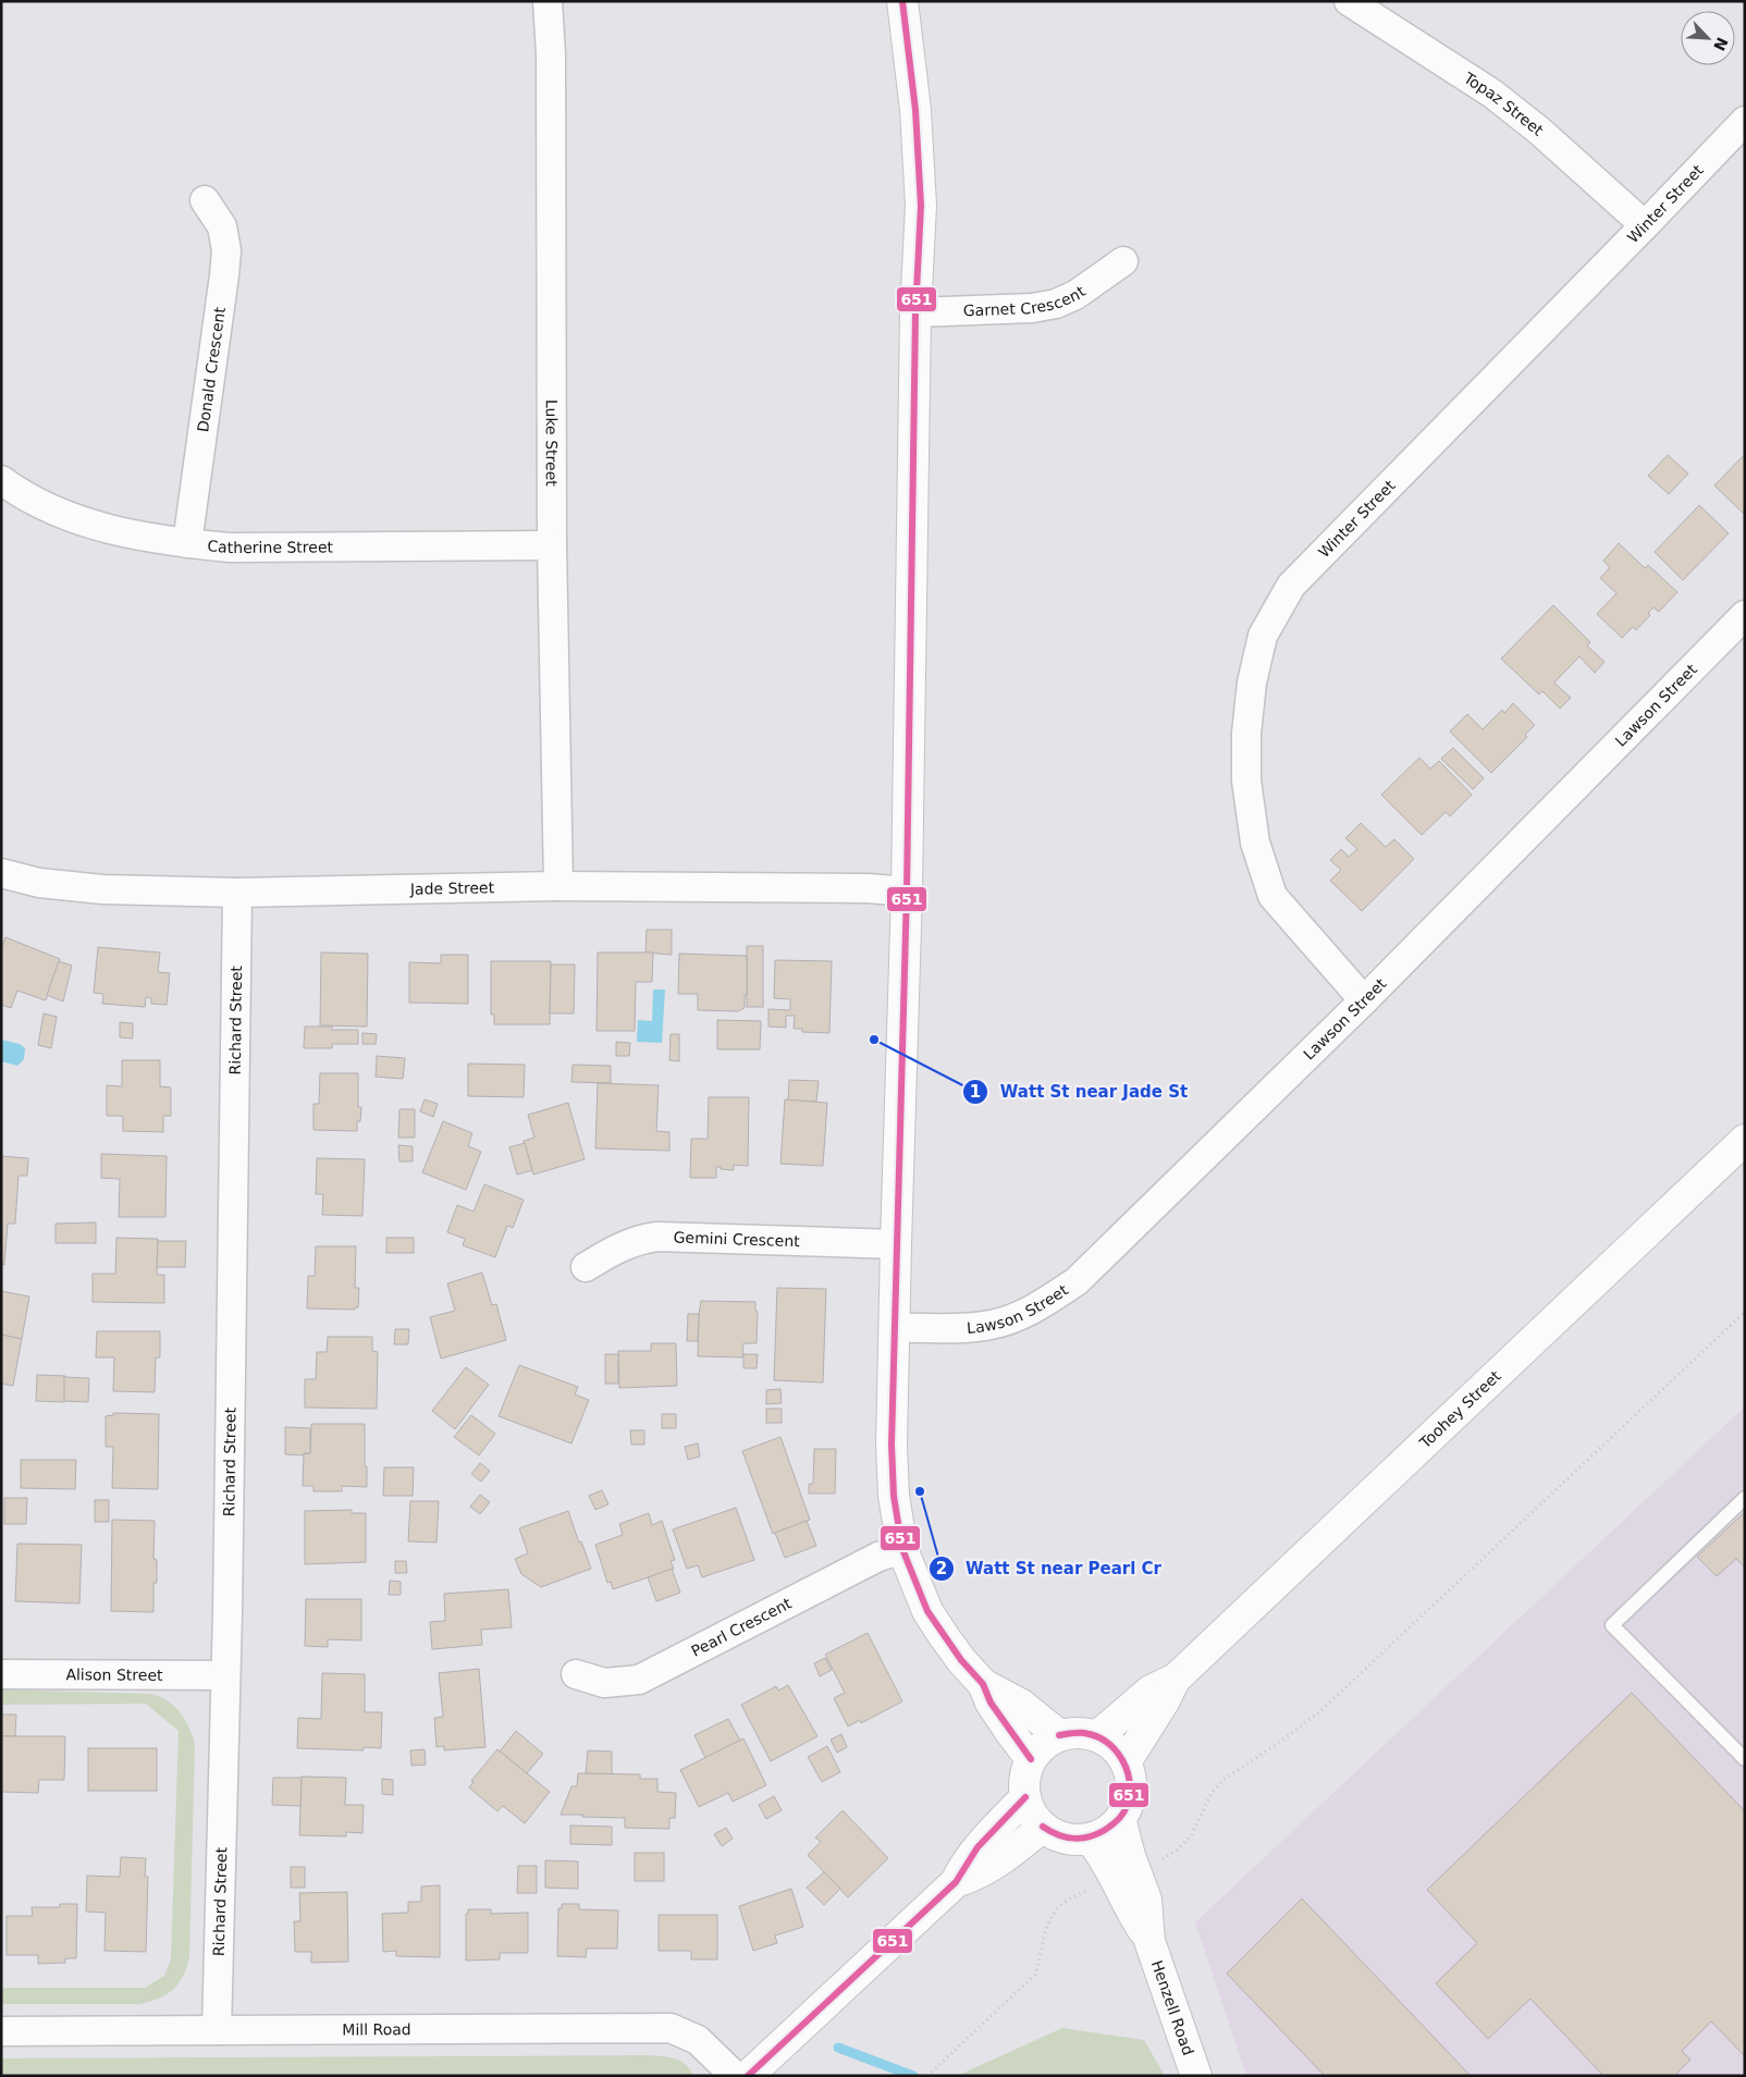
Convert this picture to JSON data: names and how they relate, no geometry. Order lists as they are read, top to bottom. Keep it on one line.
{"streets":{"main road":["Toohey Street","Henzell Road"],"street":["Topaz Street","Winter Street","Garnet Crescent","Donald Crescent","Luke Street","Catherine Street","Lawson Street","Jade Street","Richard Street","Gemini Crescent","Pearl Crescent","Alison Street","Mill Road"]},"crossings":[["Topaz Street","Winter Street"],["Winter Street","Lawson Street"],["Donald Crescent","Catherine Street"],["Luke Street","Catherine Street"],["Luke Street","Jade Street"],["Jade Street","Richard Street"],["Richard Street","Alison Street"],["Richard Street","Mill Road"],["Toohey Street","Henzell Road"]],"places":["Watt St near Jade St","Watt St near Pearl Cr"],"lines":["transit line 651"],"north":"bottom right"}
